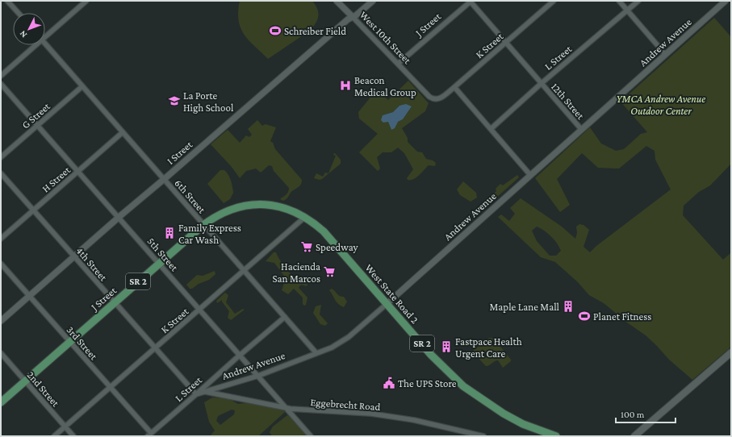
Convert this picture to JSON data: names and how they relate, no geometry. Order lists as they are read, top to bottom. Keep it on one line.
{"streets":{"main road":["J Street","SR 2","West State Road 2"],"street":["West 10th Street","Andrew Avenue","K Street","L Street","12th Street","G Street","I Street","H Street","6th Street","5th Street","4th Street","3rd Street","2nd Street","Eggebrecht Road"]},"crossings":[["J Street","West 10th Street"],["J Street","12th Street"],["J Street","6th Street"],["J Street","5th Street"],["J Street","4th Street"],["J Street","West State Road 2"],["J Street","3rd Street"],["J Street","2nd Street"],["West 10th Street","K Street"],["West 10th Street","I Street"],["Andrew Avenue","L Street"],["Andrew Avenue","12th Street"],["Andrew Avenue","6th Street"],["Andrew Avenue","5th Street"],["Andrew Avenue","4th Street"],["Andrew Avenue","West State Road 2"],["Andrew Avenue","Eggebrecht Road"],["K Street","12th Street"],["K Street","6th Street"],["K Street","5th Street"],["K Street","4th Street"],["K Street","West State Road 2"],["K Street","3rd Street"],["K Street","2nd Street"],["L Street","12th Street"],["L Street","6th Street"],["L Street","5th Street"],["L Street","4th Street"],["L Street","3rd Street"],["G Street","6th Street"],["G Street","5th Street"],["I Street","6th Street"],["I Street","5th Street"],["I Street","4th Street"],["I Street","3rd Street"],["H Street","6th Street"],["H Street","5th Street"],["H Street","4th Street"],["5th Street","Eggebrecht Road"]],"parks":["YMCA Andrew Avenue Outdoor Center"],"places":{"sports":["Schreiber Field","Planet Fitness"],"hospital":["Beacon Medical Group"],"school or university":["La Porte High School"],"building":["Family Express Car Wash","Maple Lane Mall","Fastpace Health Urgent Care"],"supermarket":["Speedway","Hacienda San Marcos"],"public building":["The UPS Store"]},"scale_bar":"100 m","north":"bottom left"}
